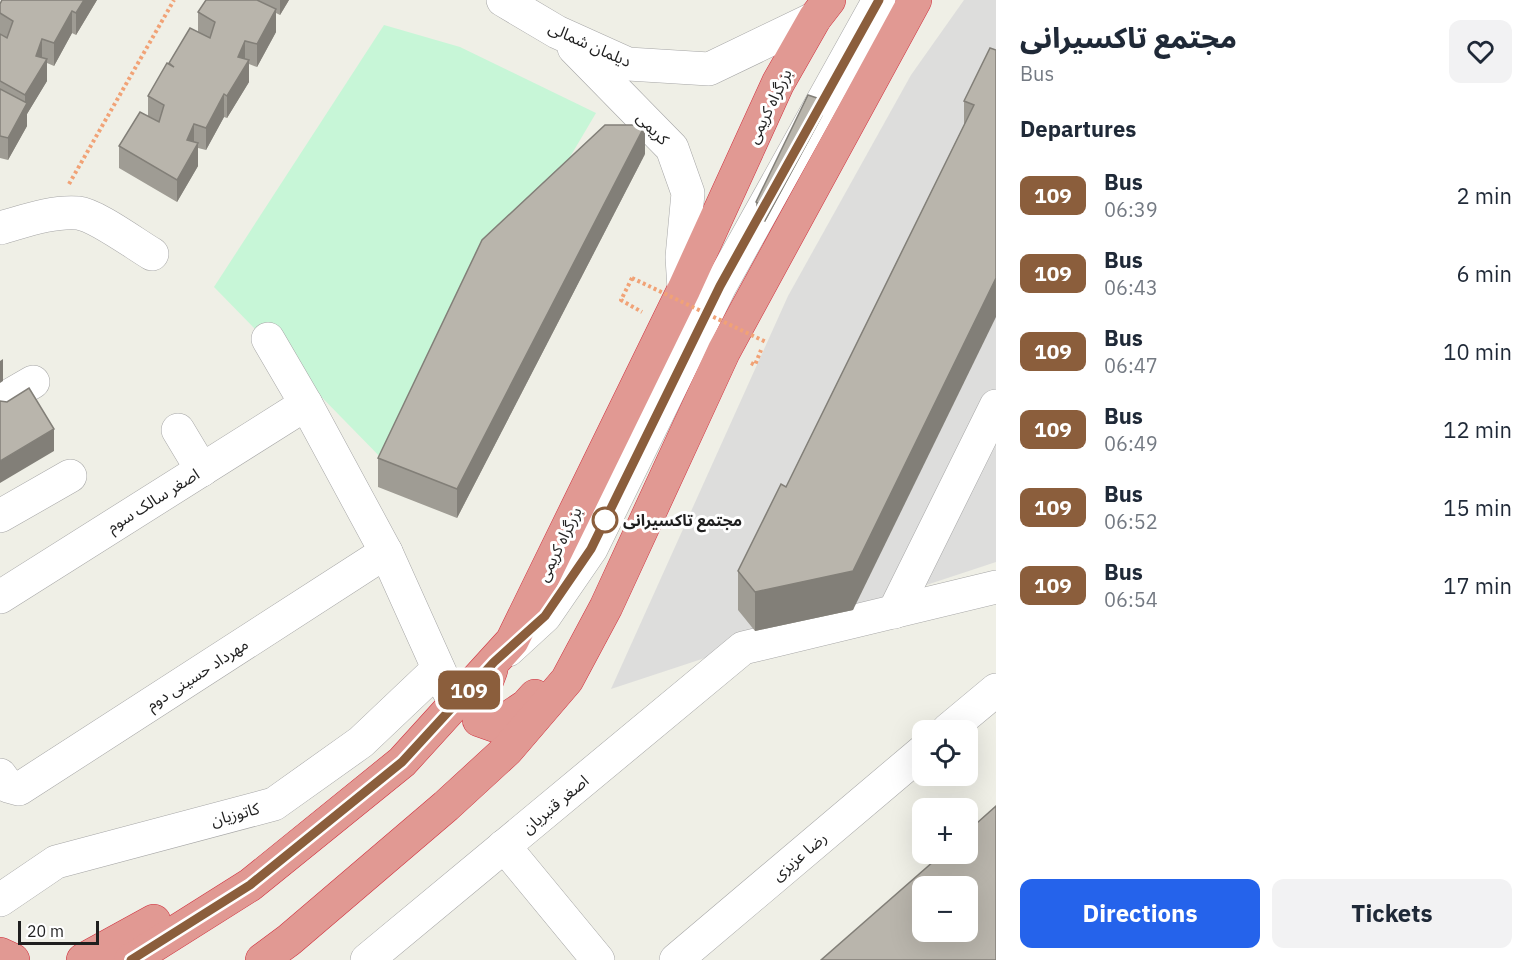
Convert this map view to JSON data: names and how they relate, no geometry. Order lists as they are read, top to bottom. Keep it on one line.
{"streets":{"highway":["بزرگراه کریمی"],"street":["دیلمان شمالی","کریمی","اصغر سالک سوم","مهرداد حسینی دوم","اصغر قنبریان","کاتوزیان","رضا عزیزی"]},"crossings":[["دیلمان شمالی","بزرگراه کریمی"],["دیلمان شمالی","کریمی"],["بزرگراه کریمی","کریمی"]],"places":["مجتمع تاکسیرانی"],"lines":["bus line 109"],"scale_bar":"20 m","page":{"on_map":"109","heading":[["مجتمع تاکسیرانی","Bus"],"Departures"],"list":[{"mark":"109","name":"Bus","note":"06:39","value":"2 min"},{"mark":"109","name":"Bus","note":"06:43","value":"6 min"},{"mark":"109","name":"Bus","note":"06:47","value":"10 min"},{"mark":"109","name":"Bus","note":"06:49","value":"12 min"},{"mark":"109","name":"Bus","note":"06:52","value":"15 min"},{"mark":"109","name":"Bus","note":"06:54","value":"17 min"}],"map_buttons":["+","−"],"buttons":["Directions","Tickets"],"scale":"20 m"}}
